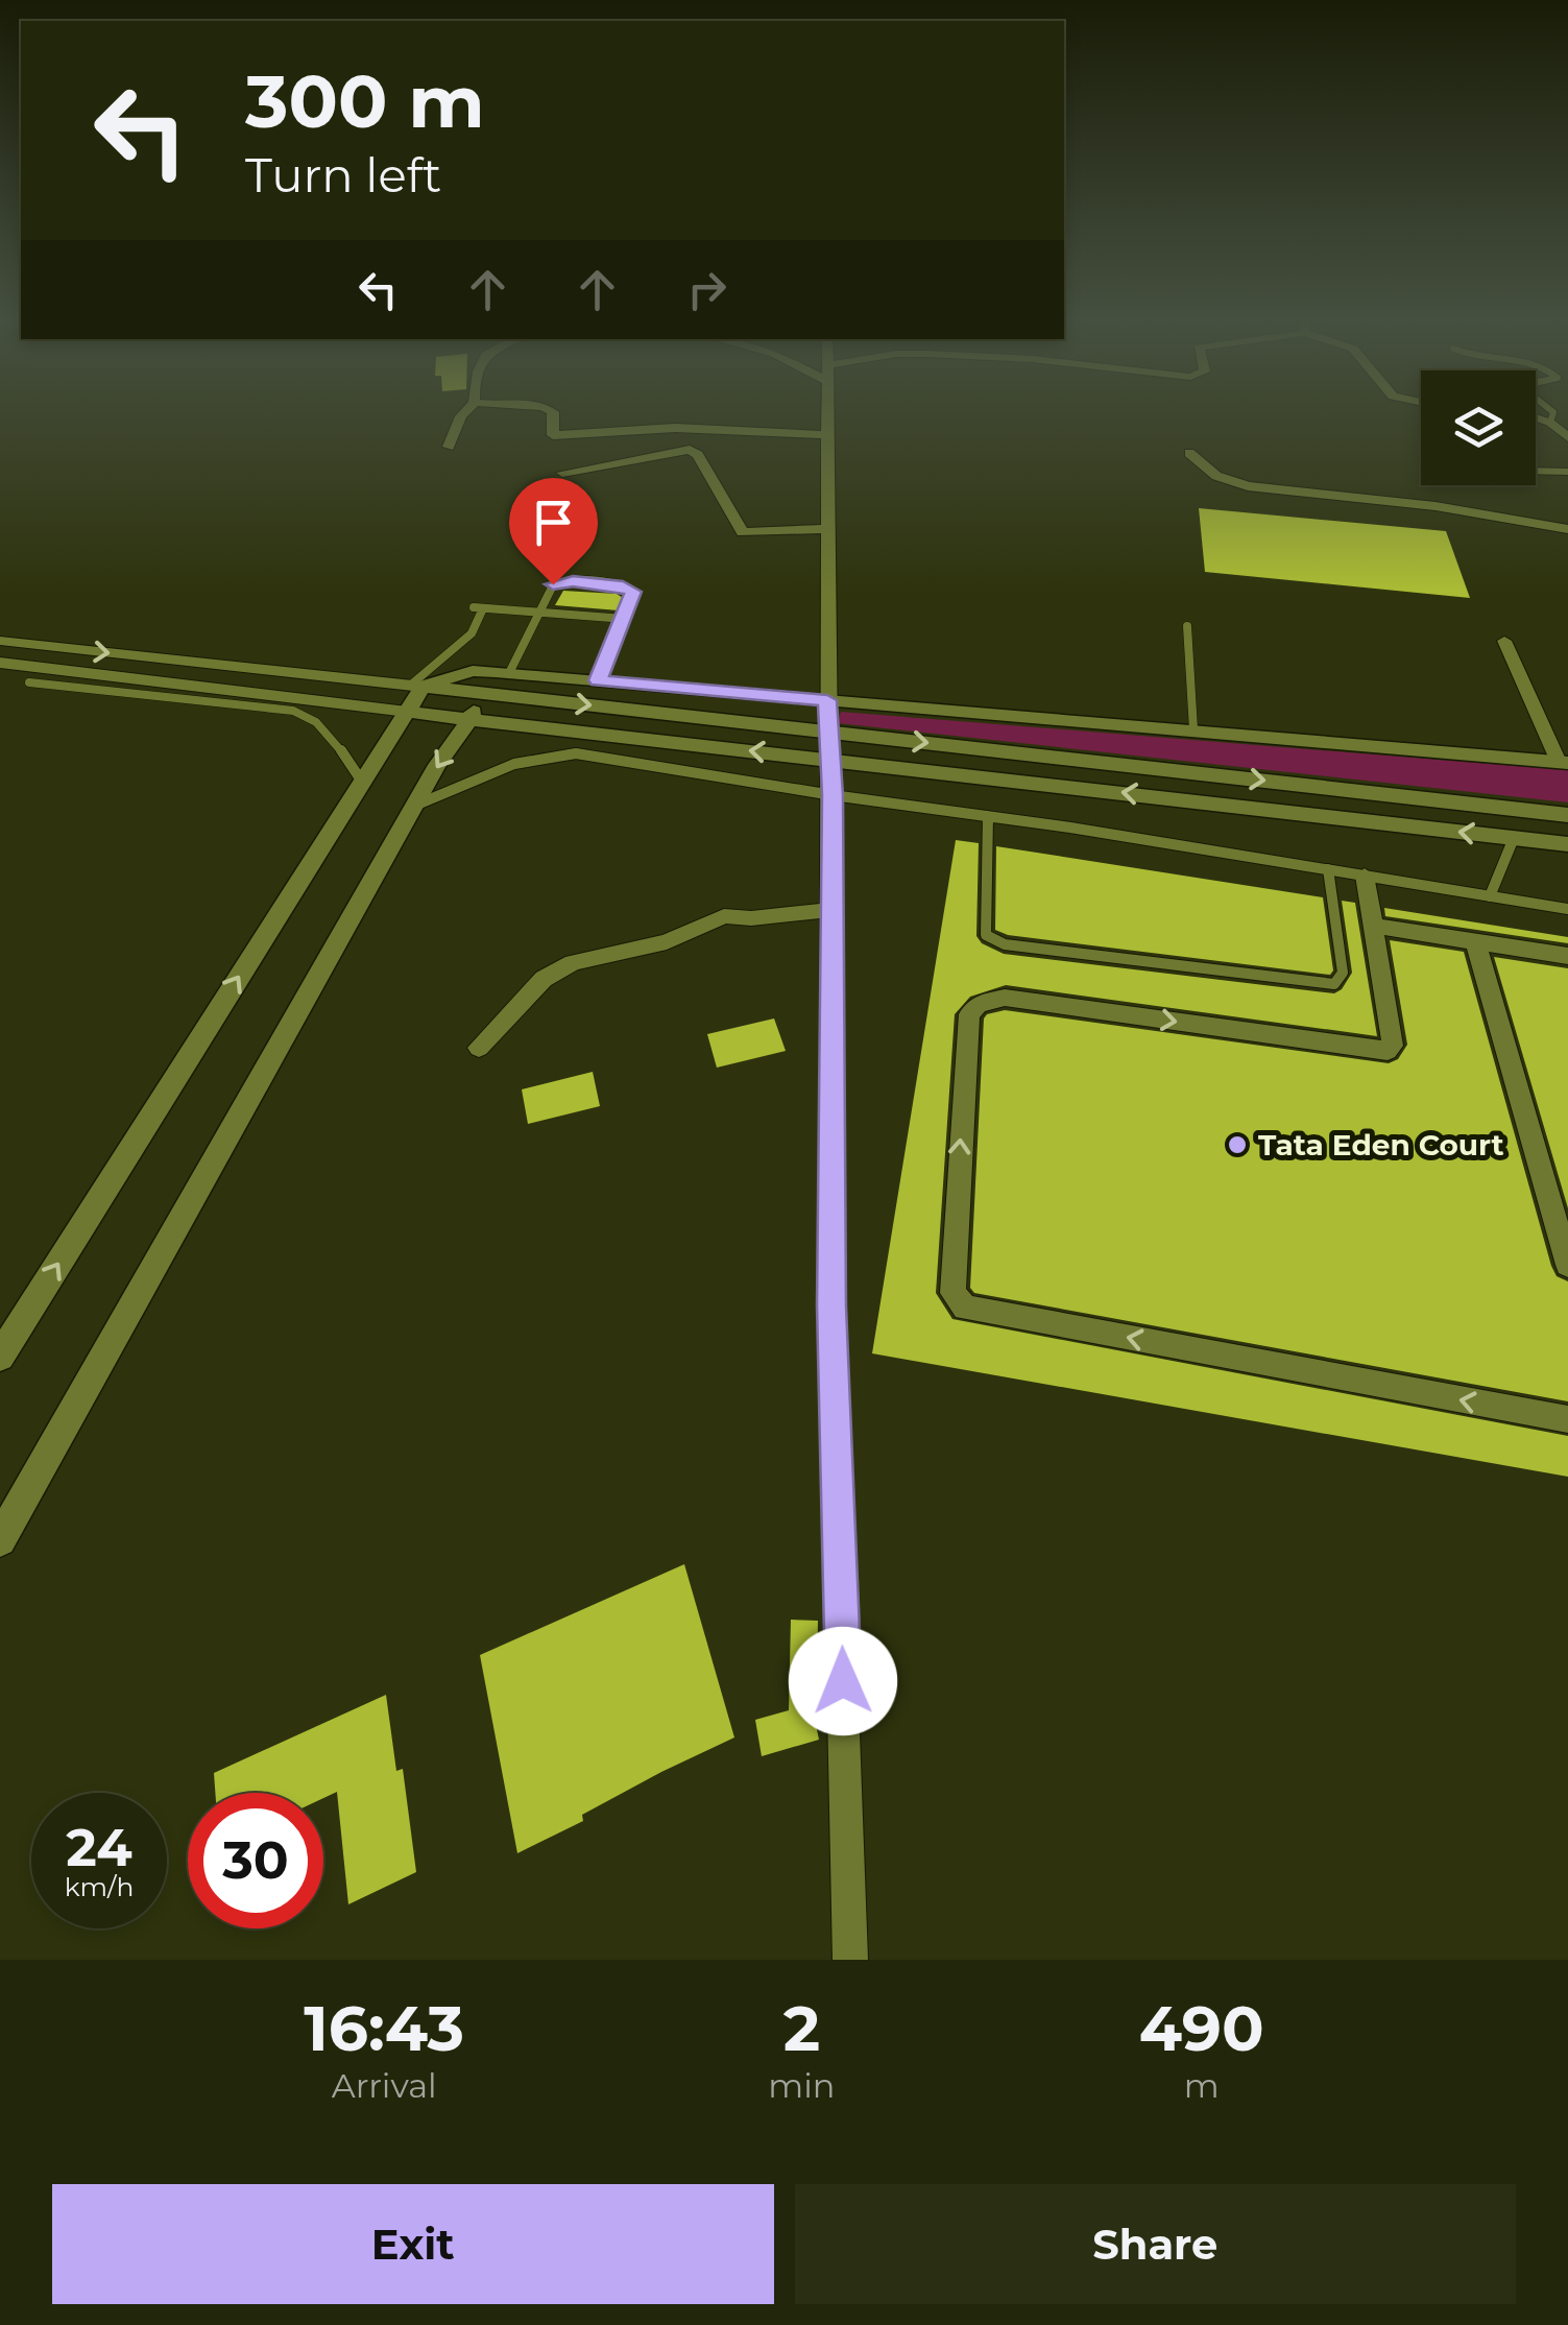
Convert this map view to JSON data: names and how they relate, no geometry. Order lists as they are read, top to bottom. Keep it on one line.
{"places":["Tata Eden Court"],"page":{"turn":["300 m","Turn left"],"speed":"24 km/h","limit":"30","eta":["16:43","Arrival","2","min","490","m"],"buttons":["Exit","Share"]}}
